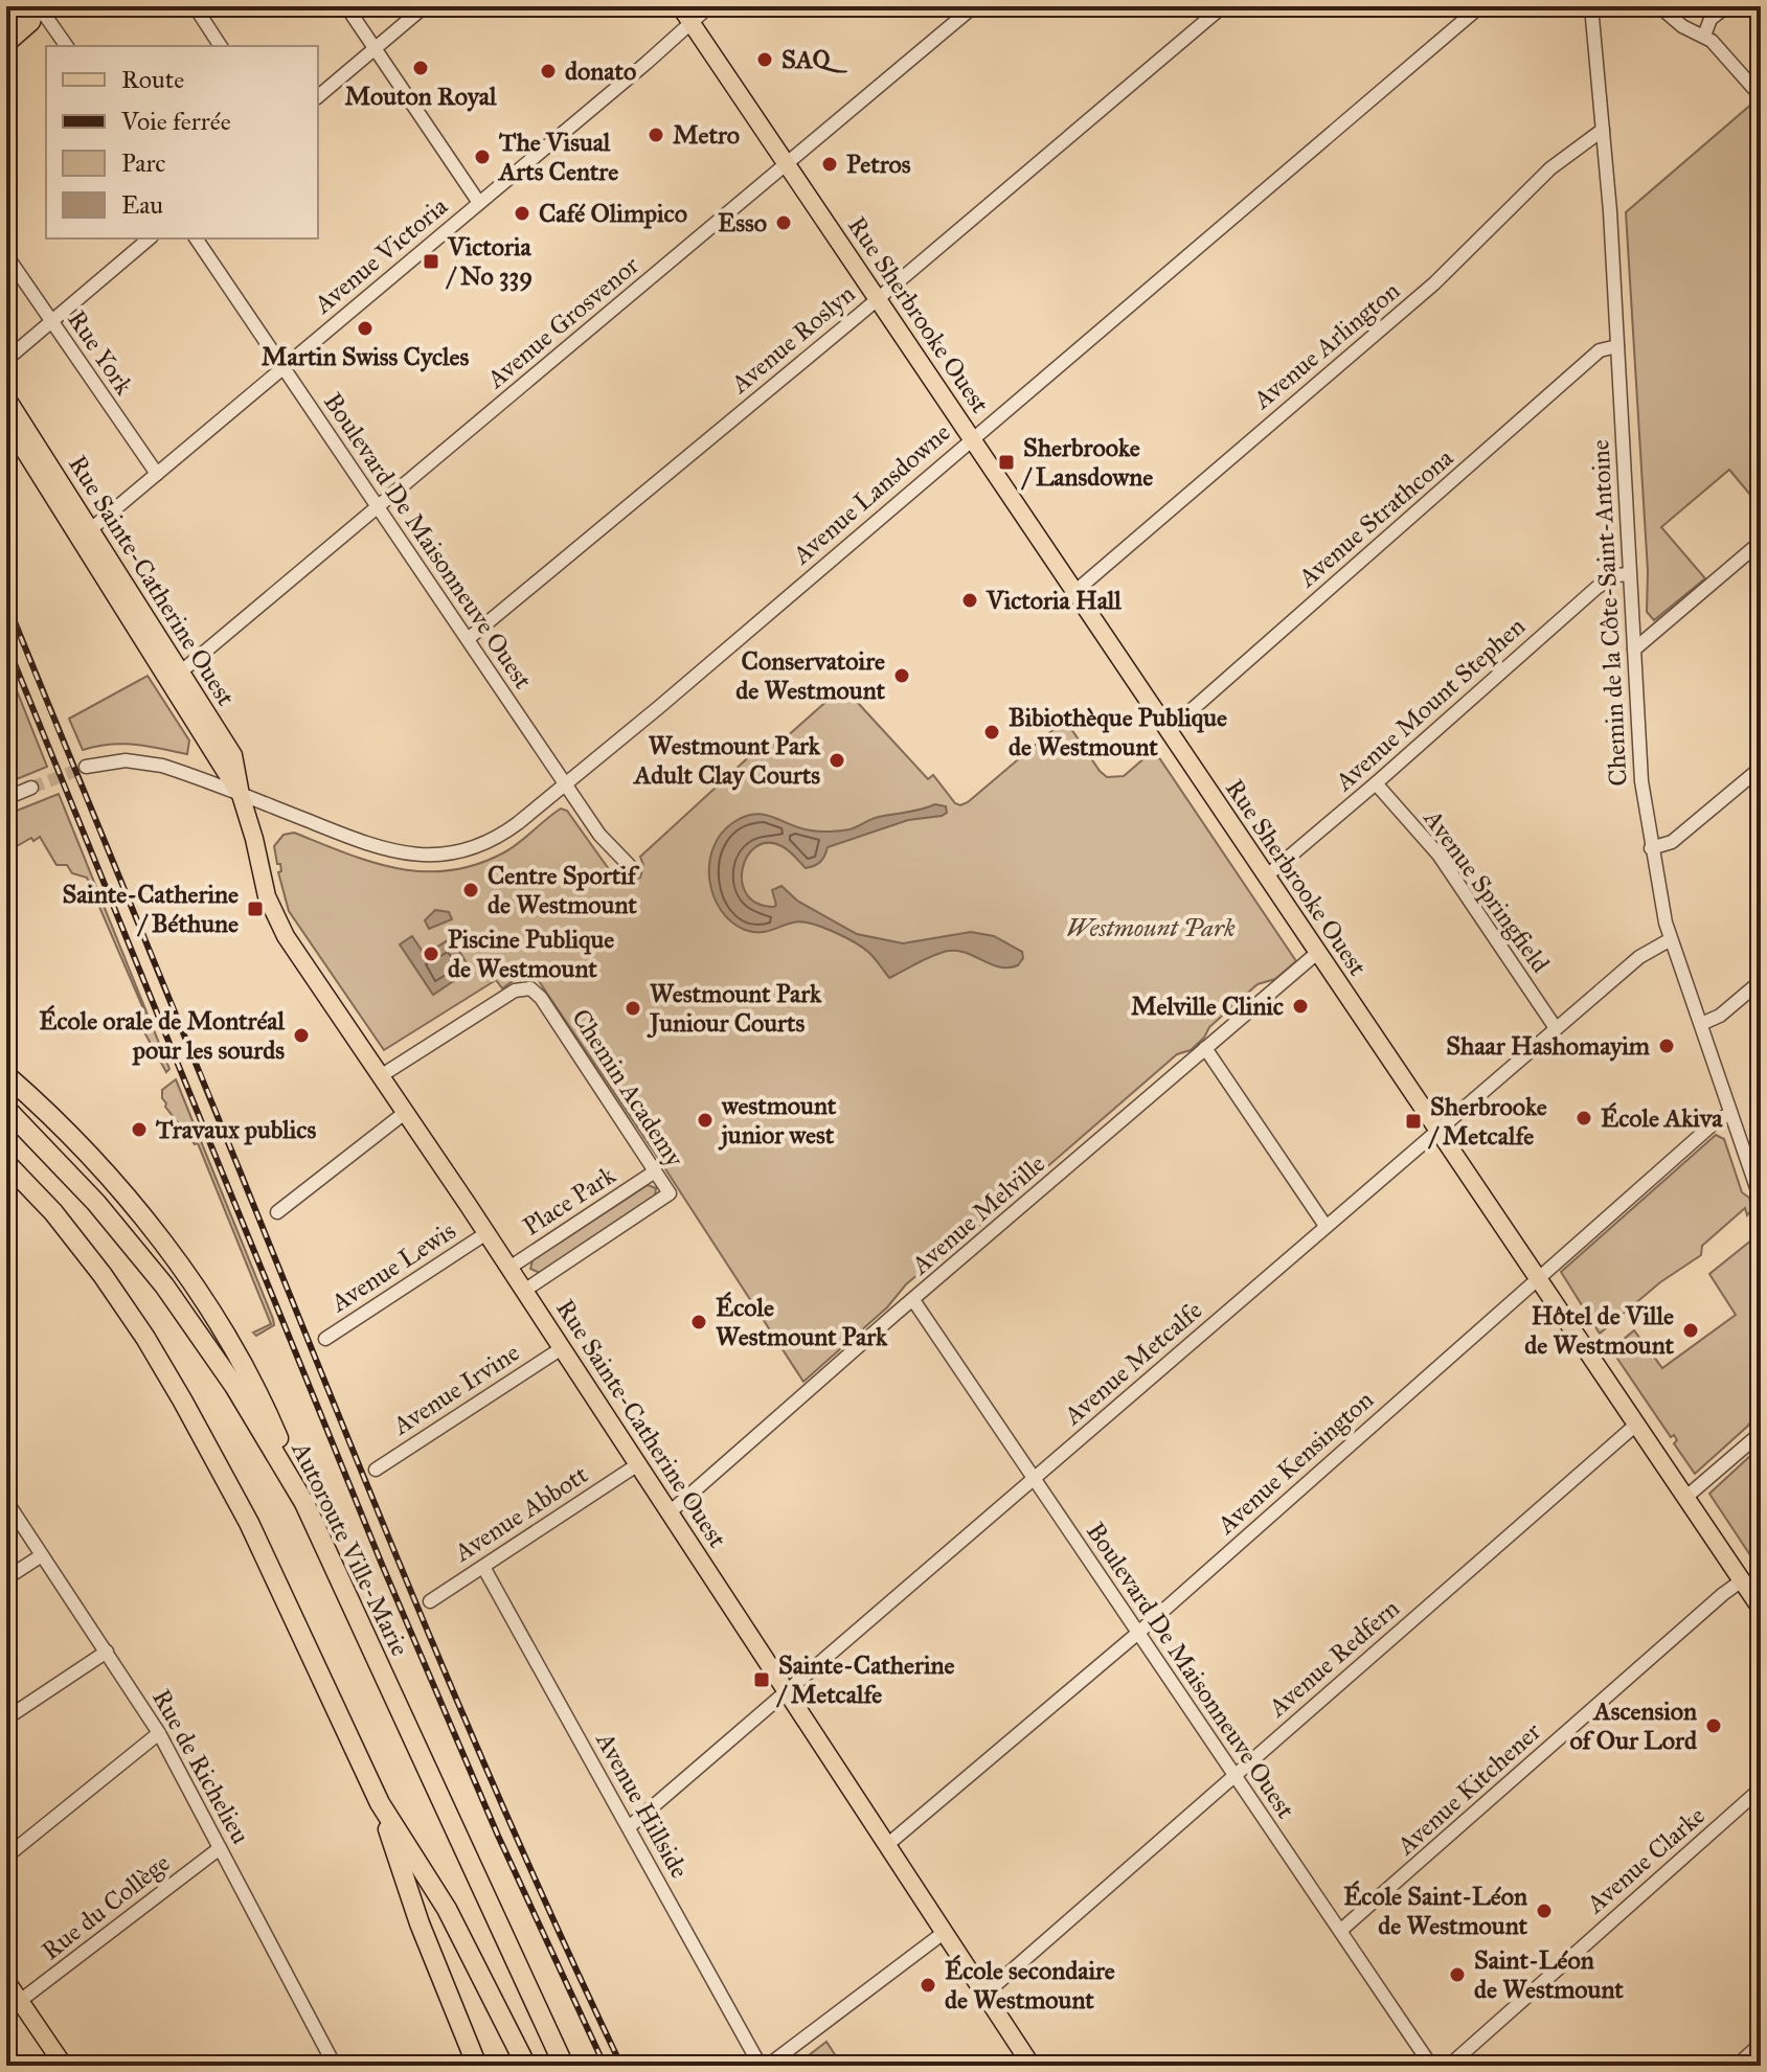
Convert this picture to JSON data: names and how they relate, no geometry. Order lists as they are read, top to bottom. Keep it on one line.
{"streets":{"highway":["Autoroute Ville-Marie"],"main road":["Rue Sherbrooke Ouest","Rue Sainte-Catherine Ouest"],"street":["Avenue Victoria","Avenue Grosvenor","Avenue Roslyn","Avenue Arlington","Rue York","Avenue Lansdowne","Avenue Strathcona","Boulevard De Maisonneuve Ouest","Chemin de la Côte-Saint-Antoine","Avenue Mount Stephen","Avenue Springfield","Chemin Academy","Place Park","Avenue Melville","Avenue Lewis","Avenue Metcalfe","Avenue Irvine","Avenue Kensington","Avenue Abbott","Avenue Redfern","Rue de Richelieu","Avenue Kitchener","Avenue Hillside","Avenue Clarke","Rue du Collège"]},"crossings":[["Avenue Victoria","Rue Sherbrooke Ouest"],["Avenue Victoria","Rue York"],["Avenue Victoria","Boulevard De Maisonneuve Ouest"],["Avenue Victoria","Rue Sainte-Catherine Ouest"],["Rue Sherbrooke Ouest","Avenue Grosvenor"],["Rue Sherbrooke Ouest","Avenue Roslyn"],["Rue Sherbrooke Ouest","Avenue Arlington"],["Rue Sherbrooke Ouest","Avenue Lansdowne"],["Rue Sherbrooke Ouest","Avenue Strathcona"],["Rue Sherbrooke Ouest","Avenue Mount Stephen"],["Rue Sherbrooke Ouest","Avenue Melville"],["Rue Sherbrooke Ouest","Avenue Metcalfe"],["Rue Sherbrooke Ouest","Avenue Kensington"],["Rue Sherbrooke Ouest","Avenue Redfern"],["Rue Sherbrooke Ouest","Avenue Kitchener"],["Avenue Grosvenor","Boulevard De Maisonneuve Ouest"],["Avenue Grosvenor","Rue Sainte-Catherine Ouest"],["Avenue Roslyn","Boulevard De Maisonneuve Ouest"],["Avenue Arlington","Chemin de la Côte-Saint-Antoine"],["Avenue Lansdowne","Boulevard De Maisonneuve Ouest"],["Avenue Lansdowne","Rue Sainte-Catherine Ouest"],["Avenue Strathcona","Chemin de la Côte-Saint-Antoine"],["Boulevard De Maisonneuve Ouest","Avenue Melville"],["Boulevard De Maisonneuve Ouest","Avenue Metcalfe"],["Boulevard De Maisonneuve Ouest","Avenue Kensington"],["Boulevard De Maisonneuve Ouest","Avenue Redfern"],["Boulevard De Maisonneuve Ouest","Avenue Kitchener"],["Rue Sainte-Catherine Ouest","Chemin Academy"],["Rue Sainte-Catherine Ouest","Place Park"],["Rue Sainte-Catherine Ouest","Avenue Melville"],["Rue Sainte-Catherine Ouest","Avenue Lewis"],["Rue Sainte-Catherine Ouest","Avenue Metcalfe"],["Rue Sainte-Catherine Ouest","Avenue Irvine"],["Rue Sainte-Catherine Ouest","Avenue Kensington"],["Rue Sainte-Catherine Ouest","Avenue Abbott"],["Rue Sainte-Catherine Ouest","Avenue Redfern"],["Chemin de la Côte-Saint-Antoine","Avenue Mount Stephen"],["Chemin de la Côte-Saint-Antoine","Avenue Metcalfe"],["Chemin de la Côte-Saint-Antoine","Avenue Kensington"],["Avenue Mount Stephen","Avenue Springfield"],["Avenue Springfield","Avenue Metcalfe"],["Chemin Academy","Place Park"],["Avenue Metcalfe","Avenue Hillside"],["Avenue Abbott","Avenue Hillside"],["Rue de Richelieu","Rue du Collège"]],"parks":["Westmount Park"],"places":{"other":["SAQ","Mouton Royal","donato","Metro","The Visual Arts Centre","Petros","Café Olimpico","Esso","Martin Swiss Cycles","Victoria Hall","Conservatoire de Westmount","Bibiothèque Publique de Westmount","Westmount Park Adult Clay Courts","Centre Sportif de Westmount","Piscine Publique de Westmount","Melville Clinic","Westmount Park Juniour Courts","École orale de Montréal pour les sourds","Shaar Hashomayim","École Akiva","westmount junior west","Travaux publics","École Westmount Park","Hôtel de Ville de Westmount","Ascension of Our Lord","École Saint-Léon de Westmount","Saint-Léon de Westmount","École secondaire de Westmount"],"transit":["Victoria / No 339","Sherbrooke / Lansdowne","Sainte-Catherine / Béthune","Sherbrooke / Metcalfe","Sainte-Catherine / Metcalfe"]},"legend":["Route","Voie ferrée","Parc","Eau"]}
